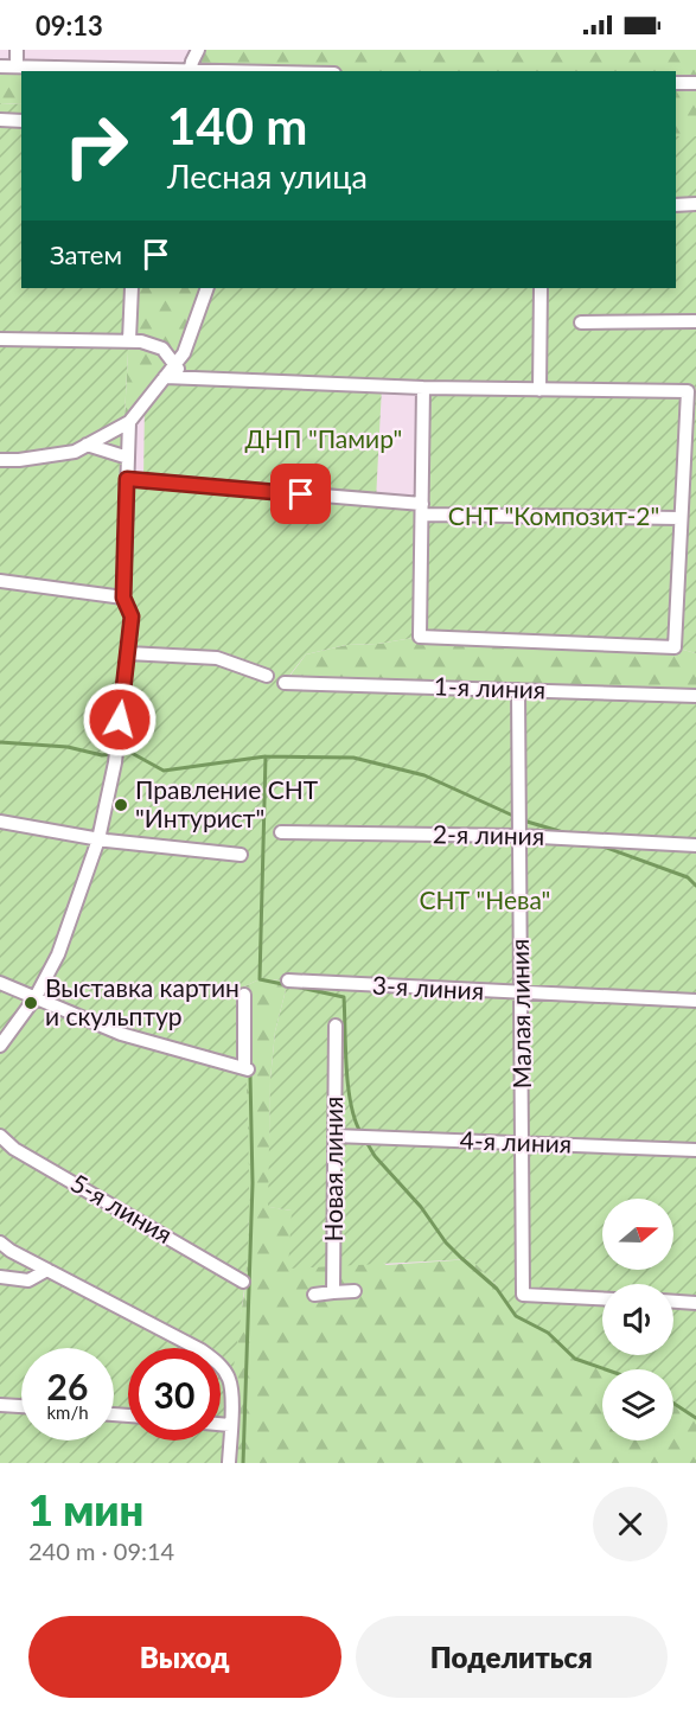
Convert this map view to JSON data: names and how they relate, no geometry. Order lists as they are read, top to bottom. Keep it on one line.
{"streets":{"street":["1-я линия","2-я линия","3-я линия","Малая линия","4-я линия","Новая линия","5-я линия"]},"crossings":[["1-я линия","Малая линия"],["2-я линия","Малая линия"],["3-я линия","Малая линия"],["Малая линия","4-я линия"],["4-я линия","Новая линия"]],"parks":["ДНП \"Памир\"","СНТ \"Композит-2\"","СНТ \"Нева\""],"places":["Правление СНТ \"Интурист\"","Выставка картин и скульптур"],"north":"right","page":{"status":"09:13","turn":["140 m","Лесная улица"],"then":"Затем","speed":"26 km/h","limit":"30","heading":["1 мин","240 m · 09:14"],"buttons":["Выход","Поделиться"]}}
